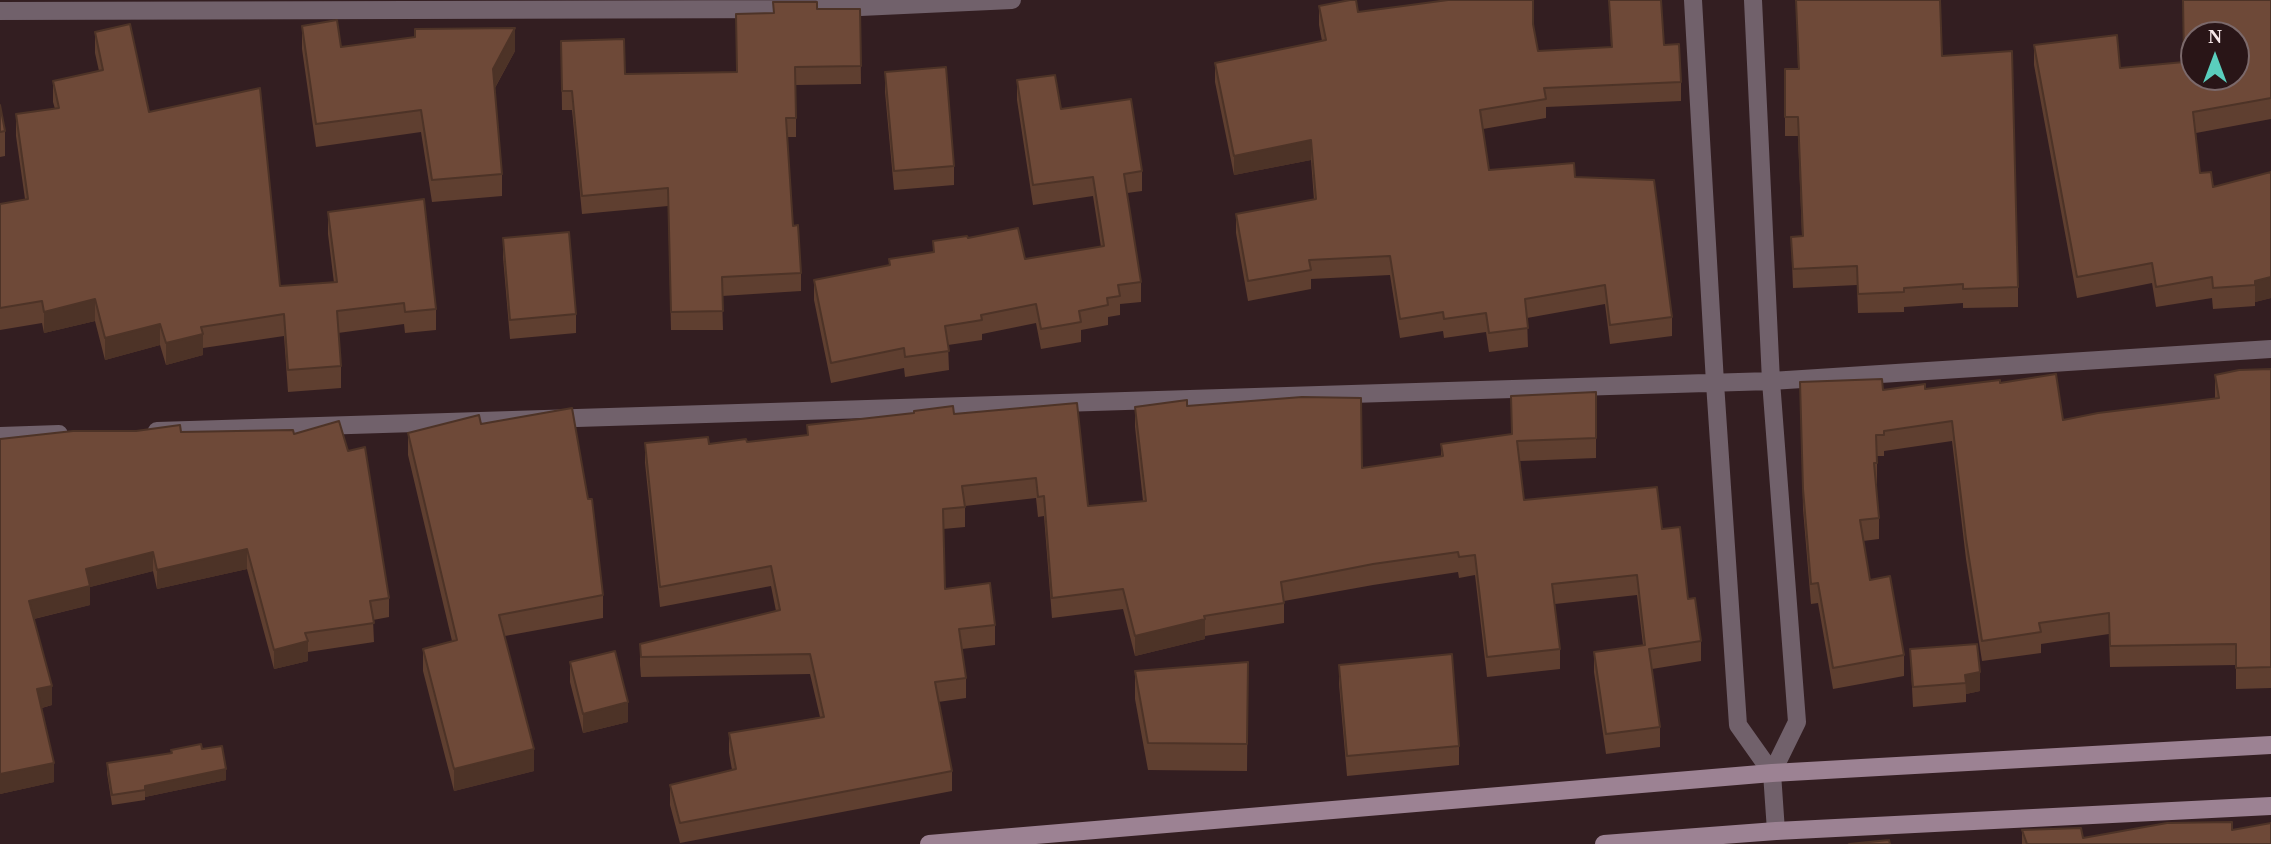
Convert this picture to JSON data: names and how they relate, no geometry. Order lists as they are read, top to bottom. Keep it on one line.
{"north":"top"}
